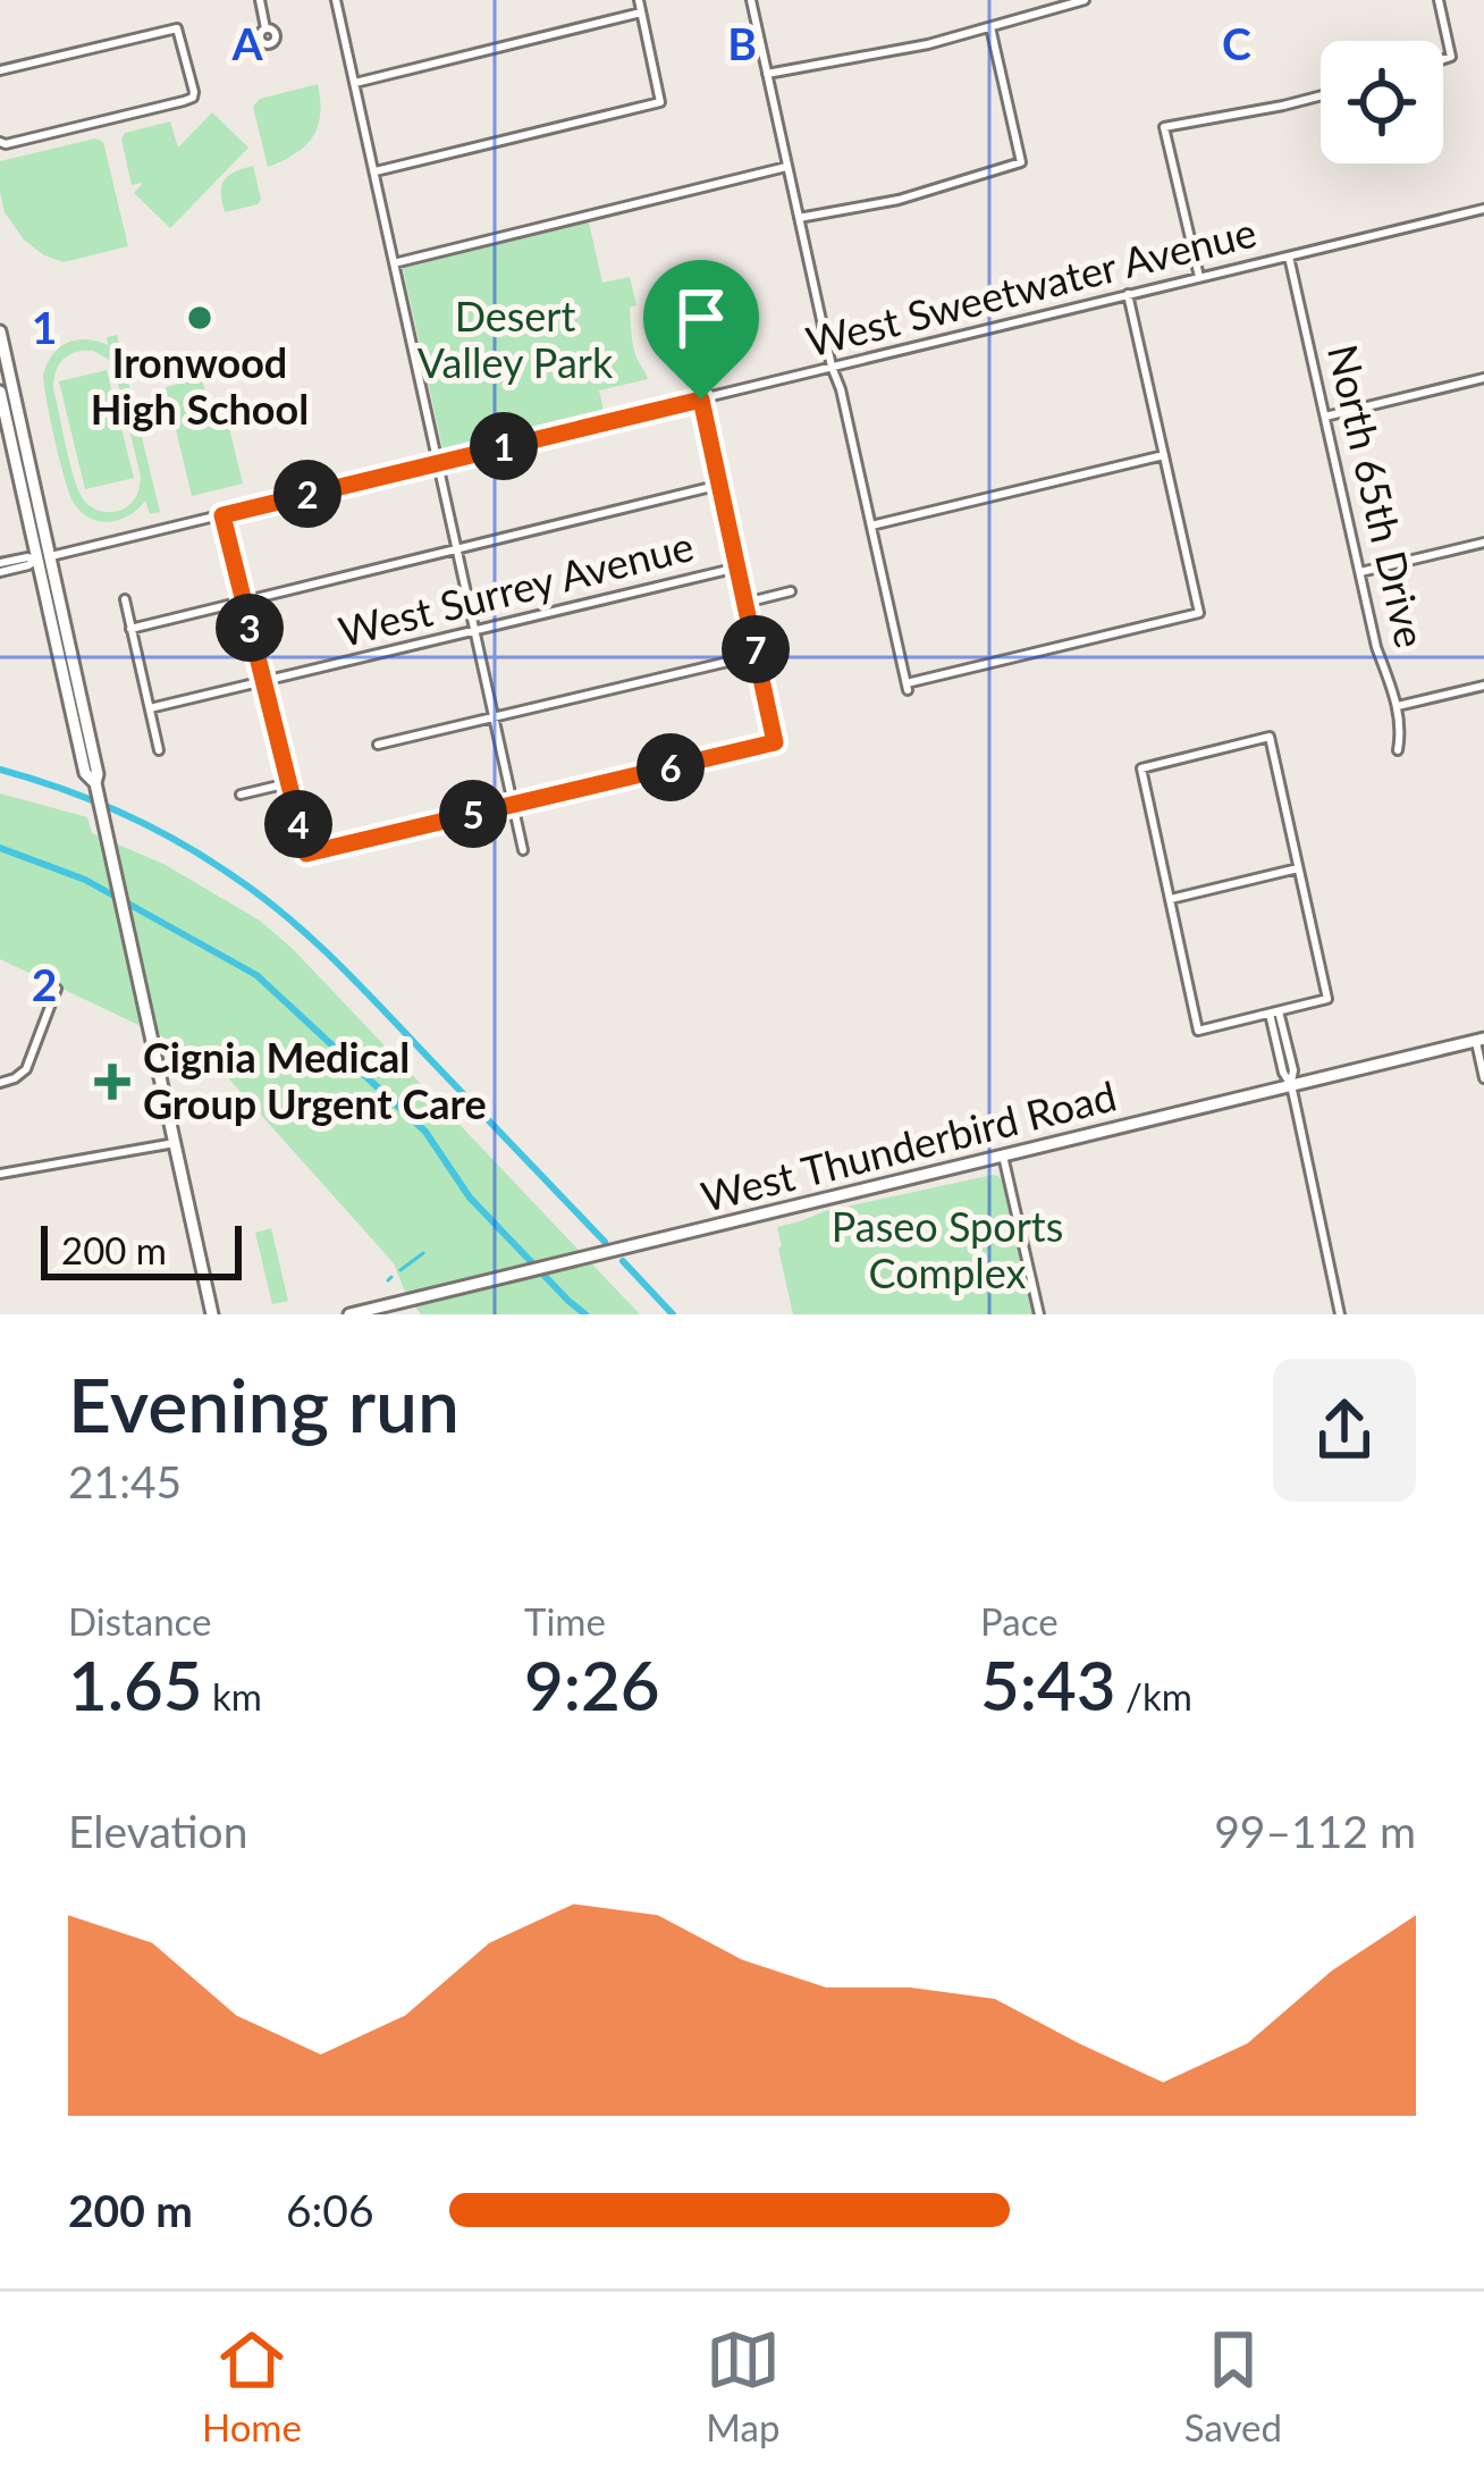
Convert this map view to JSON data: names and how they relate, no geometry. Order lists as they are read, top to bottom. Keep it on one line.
{"streets":{"main road":["West Thunderbird Road"],"street":["West Sweetwater Avenue","North 65th Drive","West Surrey Avenue"]},"crossings":[["West Sweetwater Avenue","North 65th Drive"]],"parks":["Desert Valley Park","Paseo Sports Complex"],"places":{"other":["Ironwood High School"],"health":["Cignia Medical Group Urgent Care"]},"scale_bar":"200 m","page":{"pins":["1","2","3","7","6","5","4"],"scale":"200 m","heading":["Evening run","21:45"],"stats":[["Distance","1.65 km"],["Time","9:26"],["Pace","5:43 /km"]],"chart":["Elevation","99–112 m"],"list":[{"name":"200 m","note":"6:06"}],"tabs":["Home","Map","Saved"]},"grid":{"columns":["A","B","C"],"rows":["1","2"]}}
